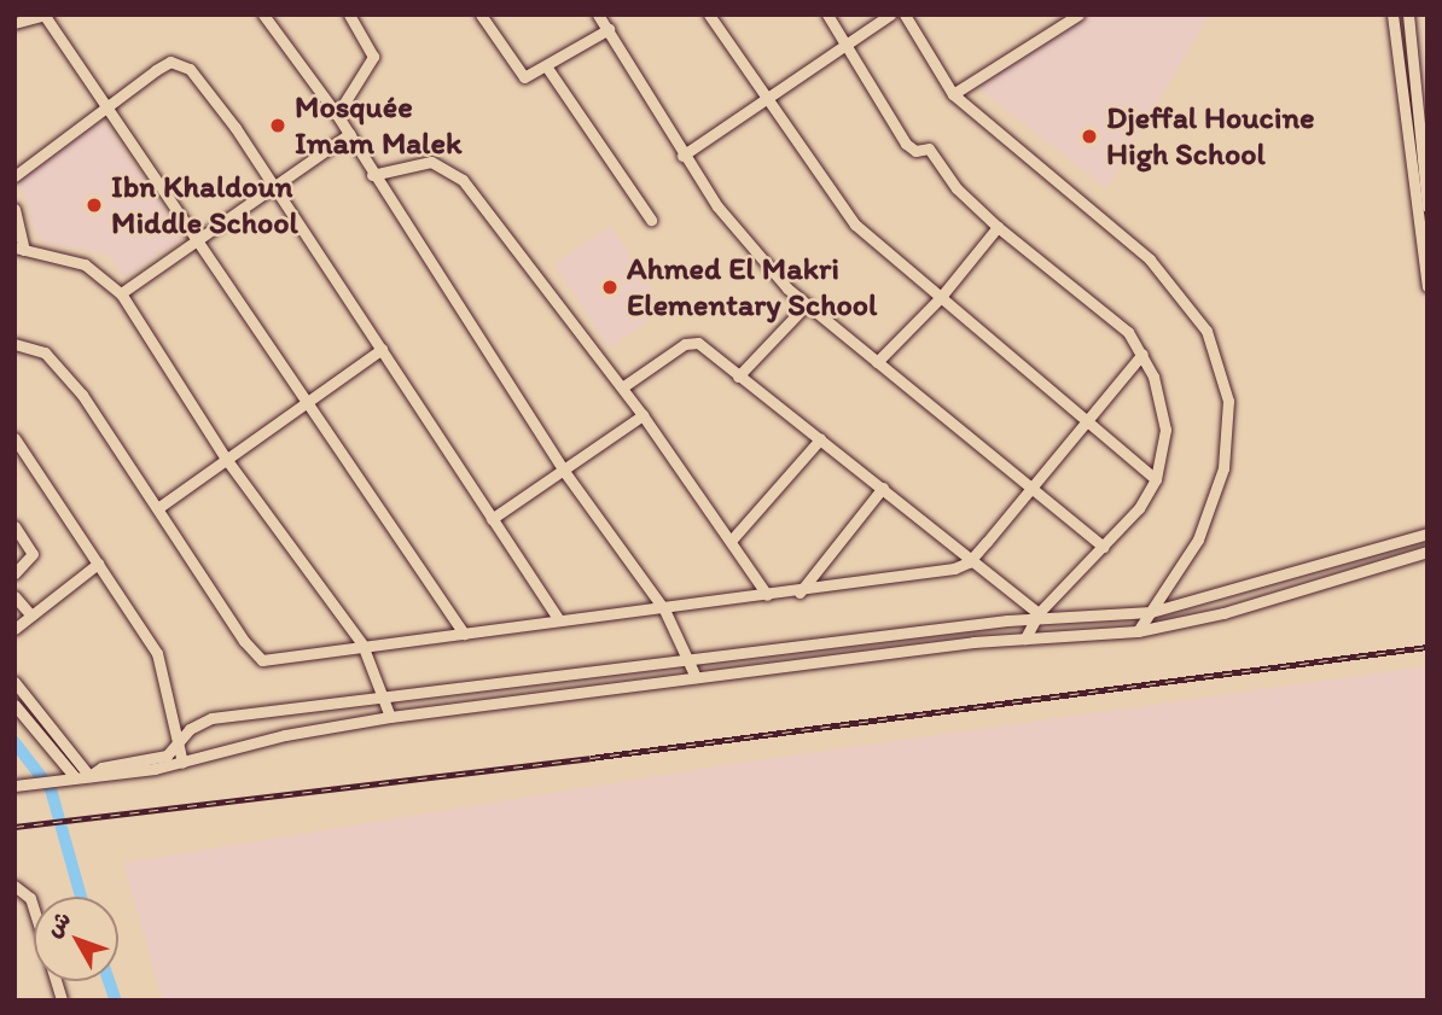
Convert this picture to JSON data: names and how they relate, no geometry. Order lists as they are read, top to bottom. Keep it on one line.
{"places":["Mosquée Imam Malek","Djeffal Houcine High School","Ibn Khaldoun Middle School","Ahmed El Makri Elementary School"],"north":"top left"}
